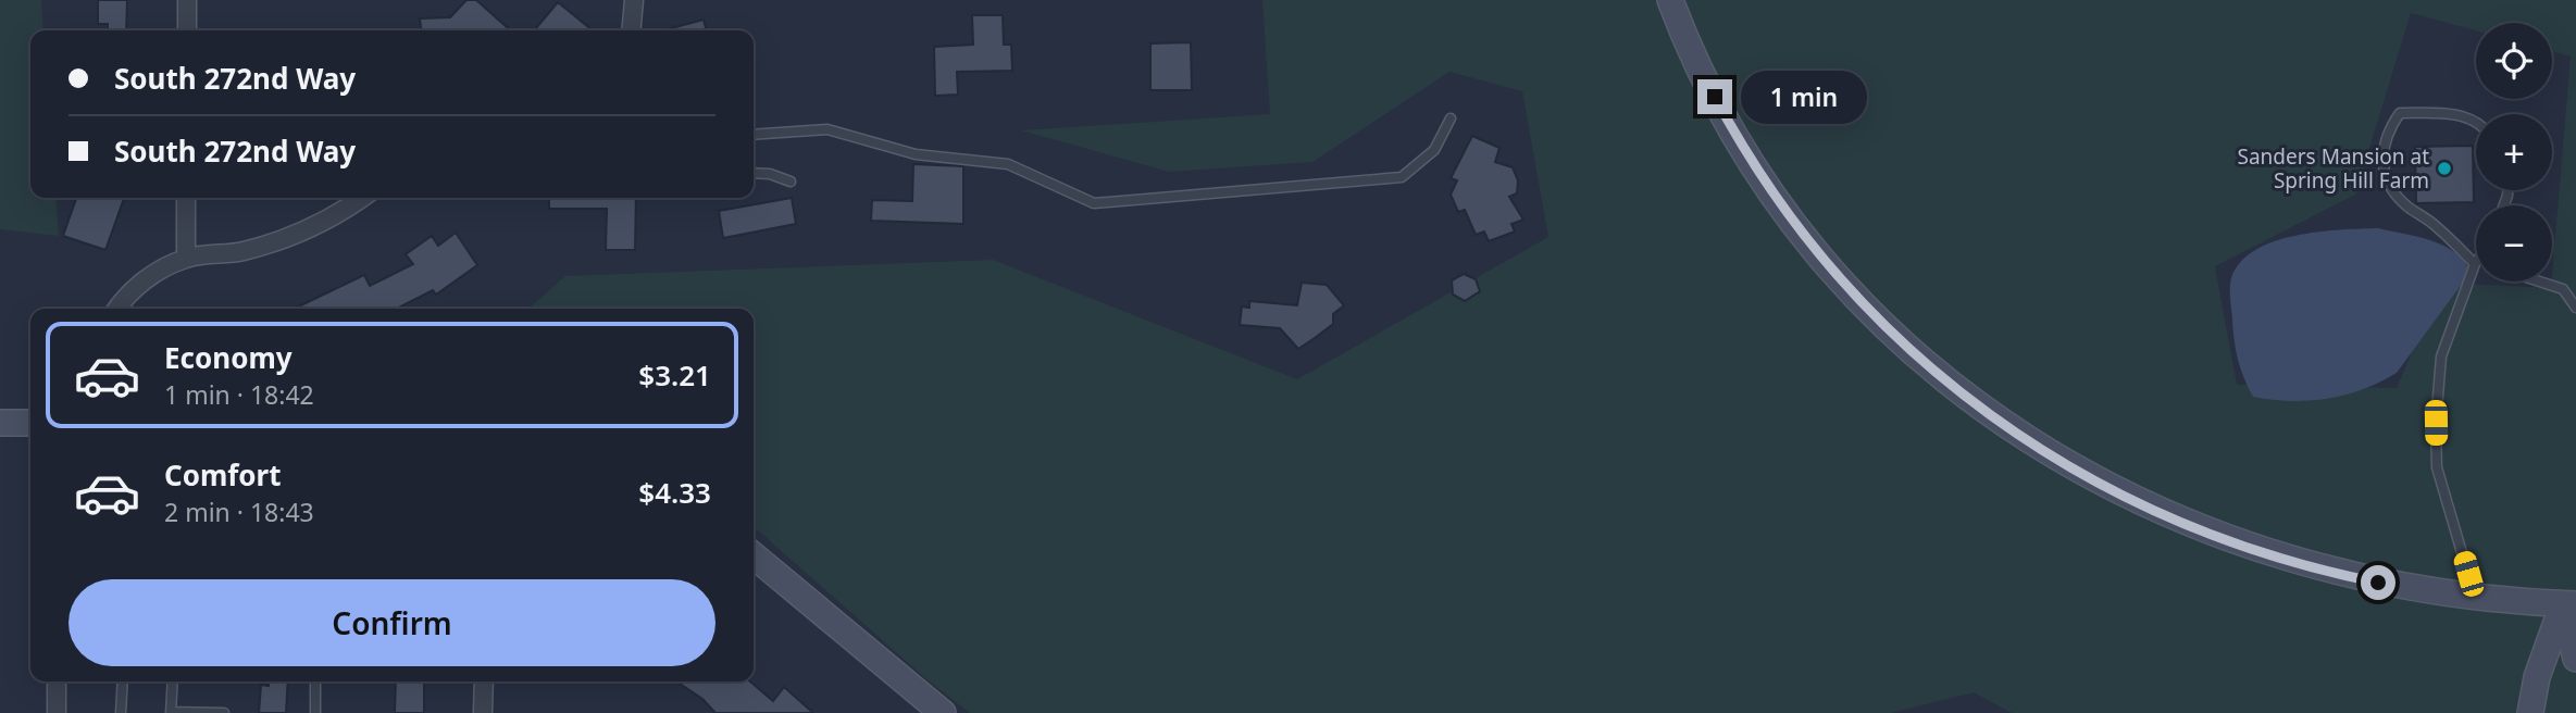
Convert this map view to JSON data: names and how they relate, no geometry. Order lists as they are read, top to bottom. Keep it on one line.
{"places":["Sanders Mansion at Spring Hill Farm"],"page":{"map_buttons":["+","−"],"banner":["South 272nd Way","South 272nd Way"],"bubble":"1 min","list":[{"name":"Economy","note":"1 min · 18:42","value":"$3.21"},{"name":"Comfort","note":"2 min · 18:43","value":"$4.33"}],"buttons":"Confirm"}}
